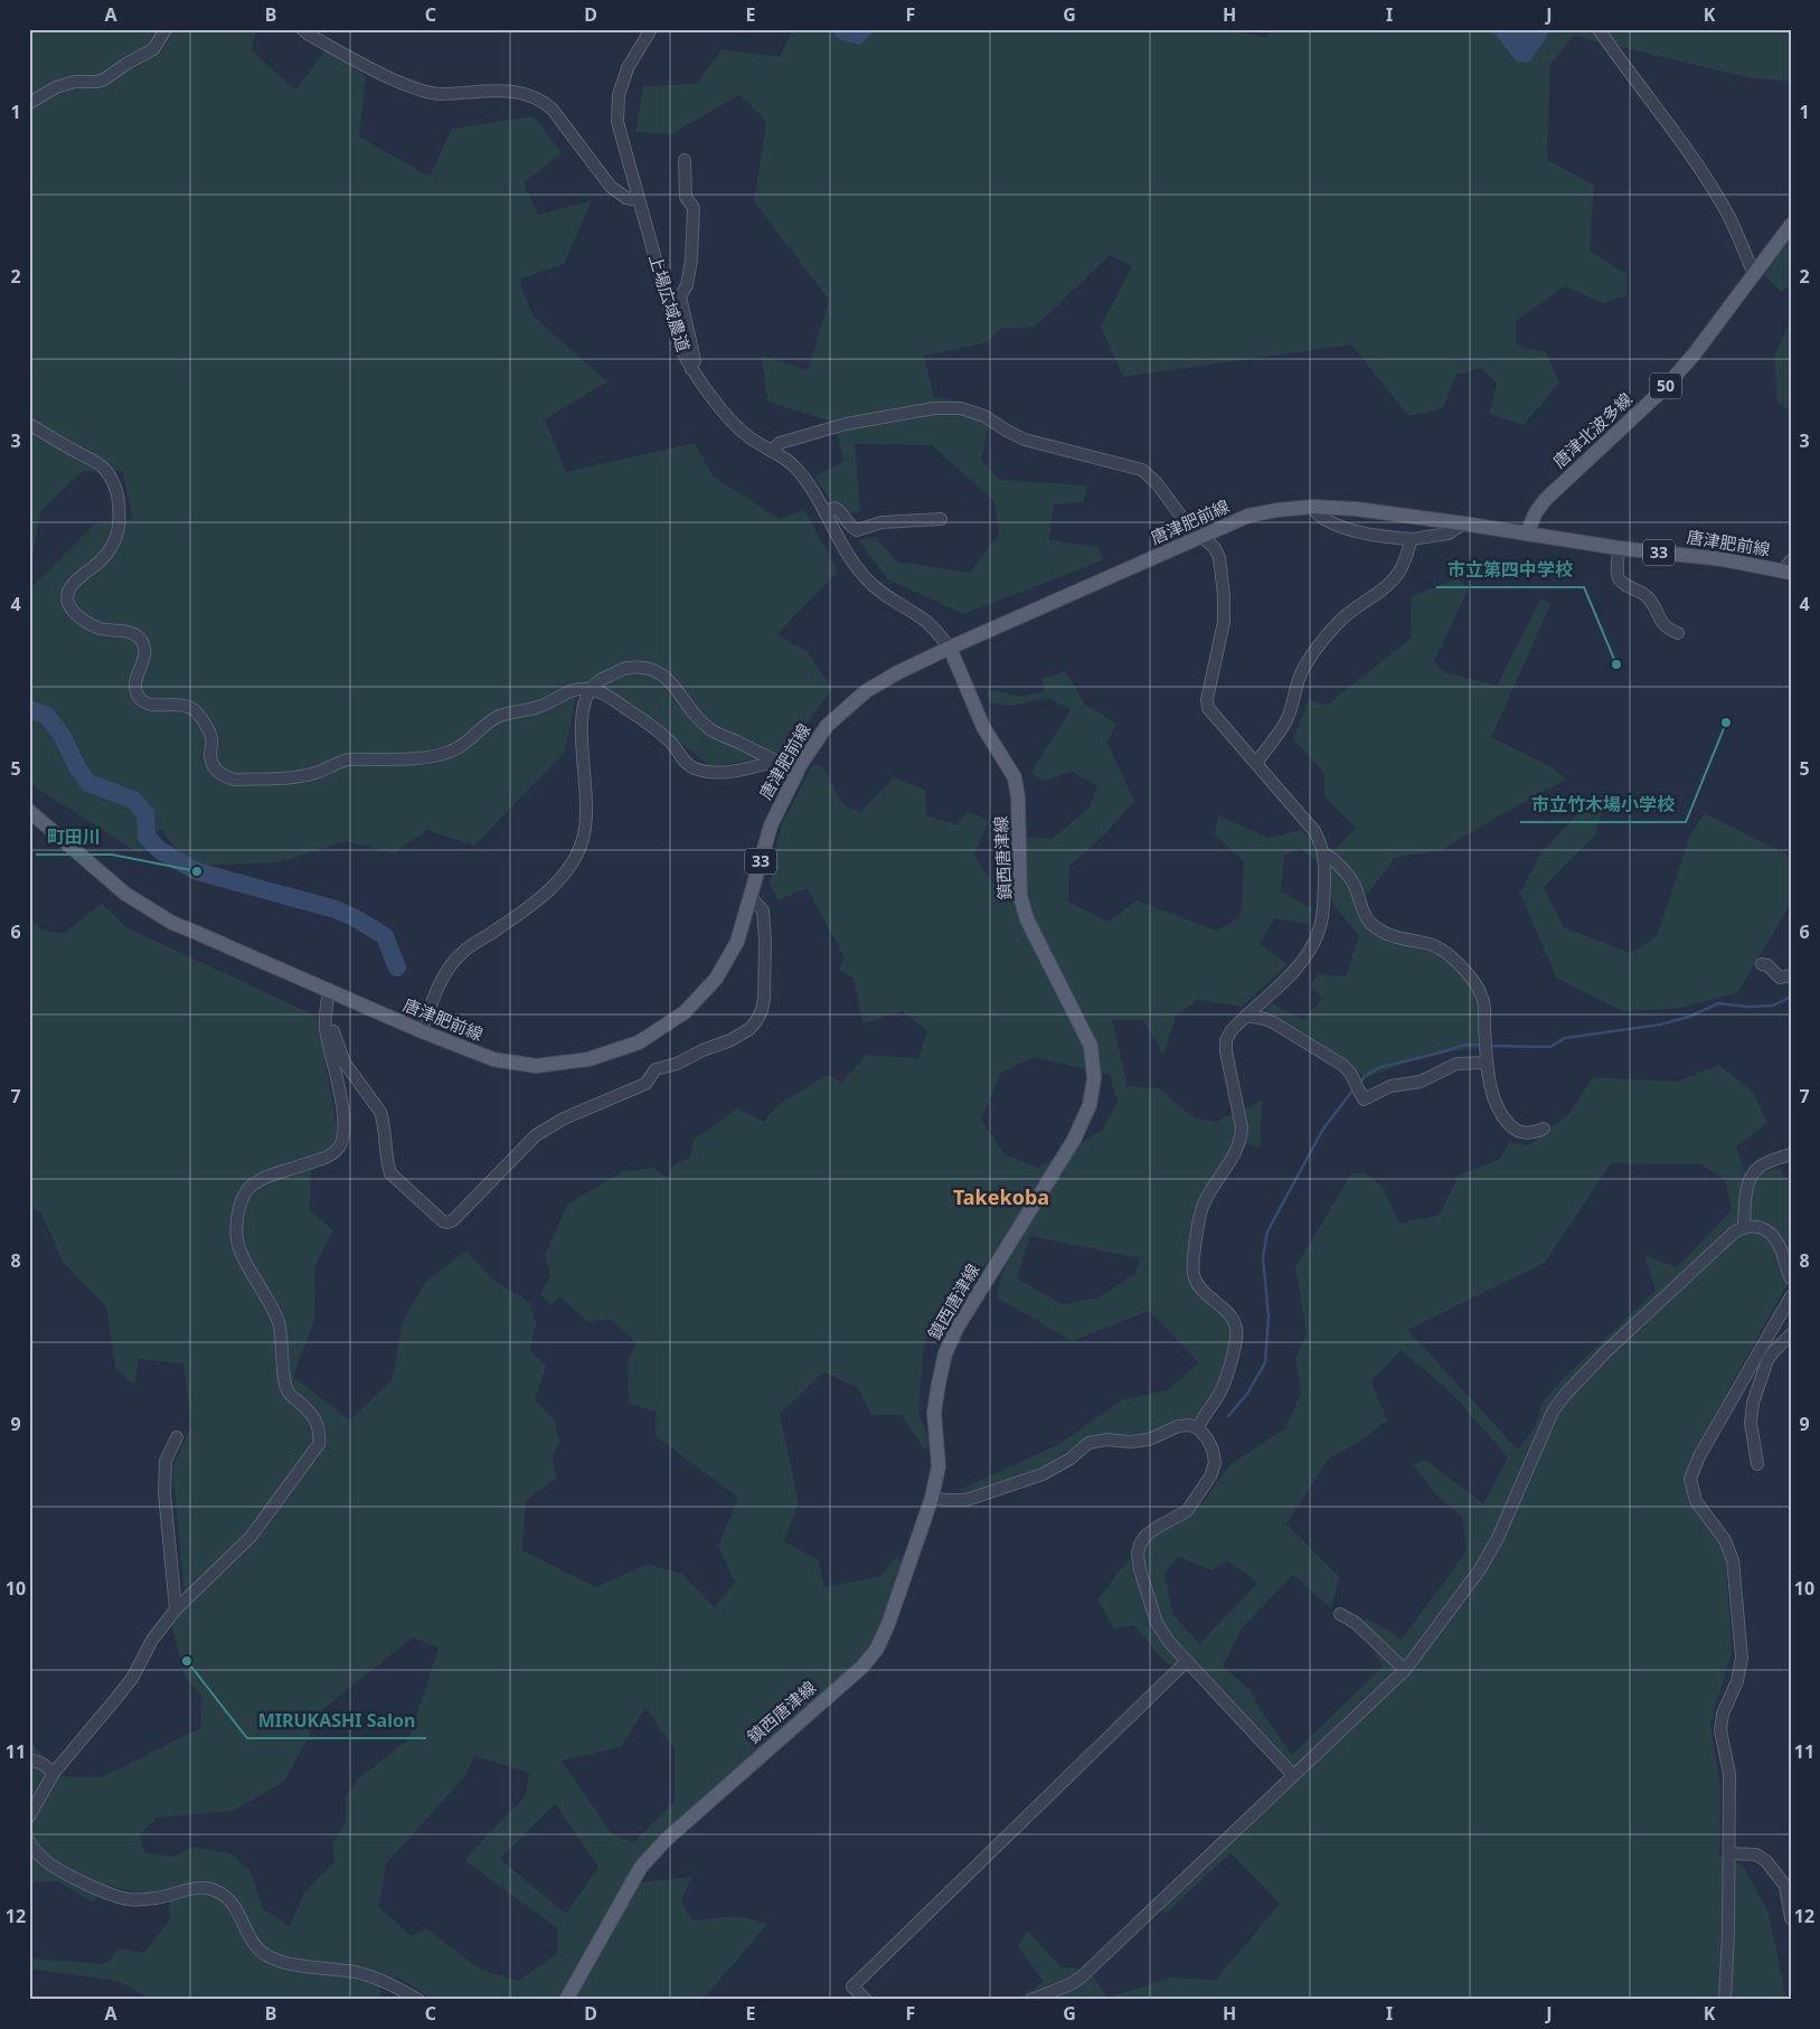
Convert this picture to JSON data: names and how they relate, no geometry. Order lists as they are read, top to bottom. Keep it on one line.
{"streets":{"main road":["50","唐津北波多線","唐津肥前線","33","鎮西唐津線"],"street":["上場広域農道"]},"crossings":[["上場広域農道","唐津肥前線"],["上場広域農道","鎮西唐津線"],["唐津北波多線","唐津肥前線"],["唐津肥前線","鎮西唐津線"]],"districts":["Takekoba"],"places":["市立第四中学校","市立竹木場小学校","町田川","MIRUKASHI Salon"],"grid":{"columns":["A","B","C","D","E","F","G","H","I","J","K"],"rows":["1","2","3","4","5","6","7","8","9","10","11","12"]}}
